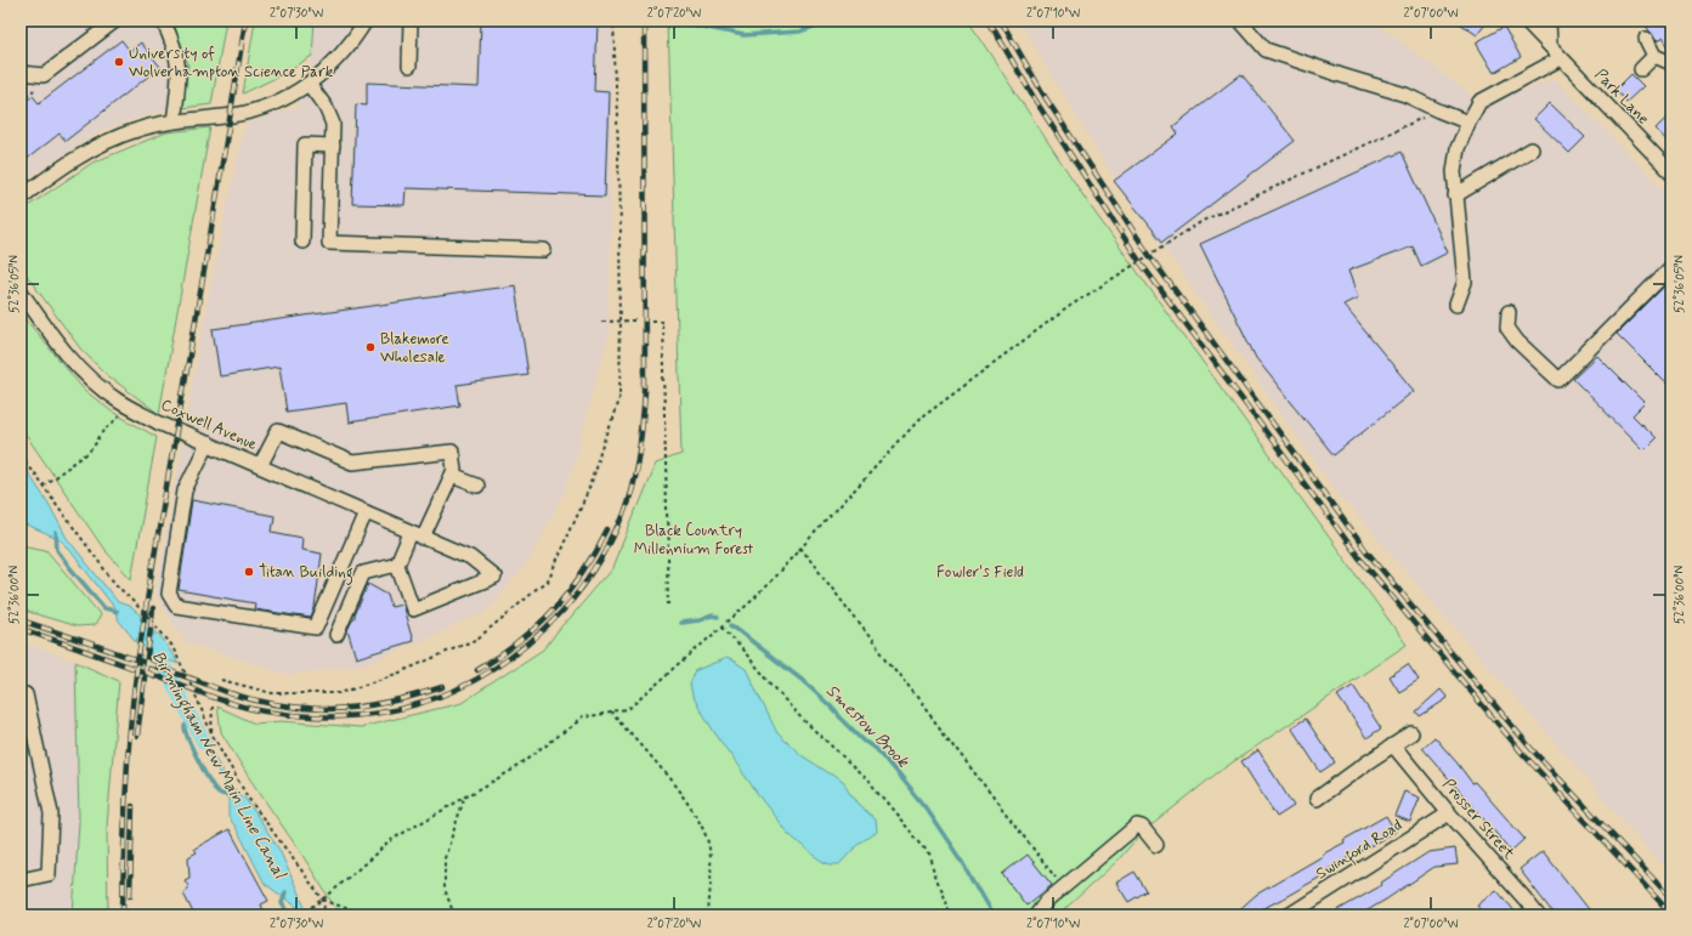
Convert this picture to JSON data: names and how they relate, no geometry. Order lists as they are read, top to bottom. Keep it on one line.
{"streets":{"street":["Park Lane","Coxwell Avenue","Prosser Street","Swinford Road"]},"crossings":[["Prosser Street","Swinford Road"]],"water":["Smestow Brook","Birmingham New Main Line Canal"],"parks":["Black Country Millennium Forest","Fowler's Field"],"places":["University of Wolverhampton Science Park","Blakemore Wholesale","Titan Building"],"coordinates":["2°07'30\"W","2°07'20\"W","2°07'10\"W","2°07'00\"W","52°36'05\"N","52°36'00\"N"]}
